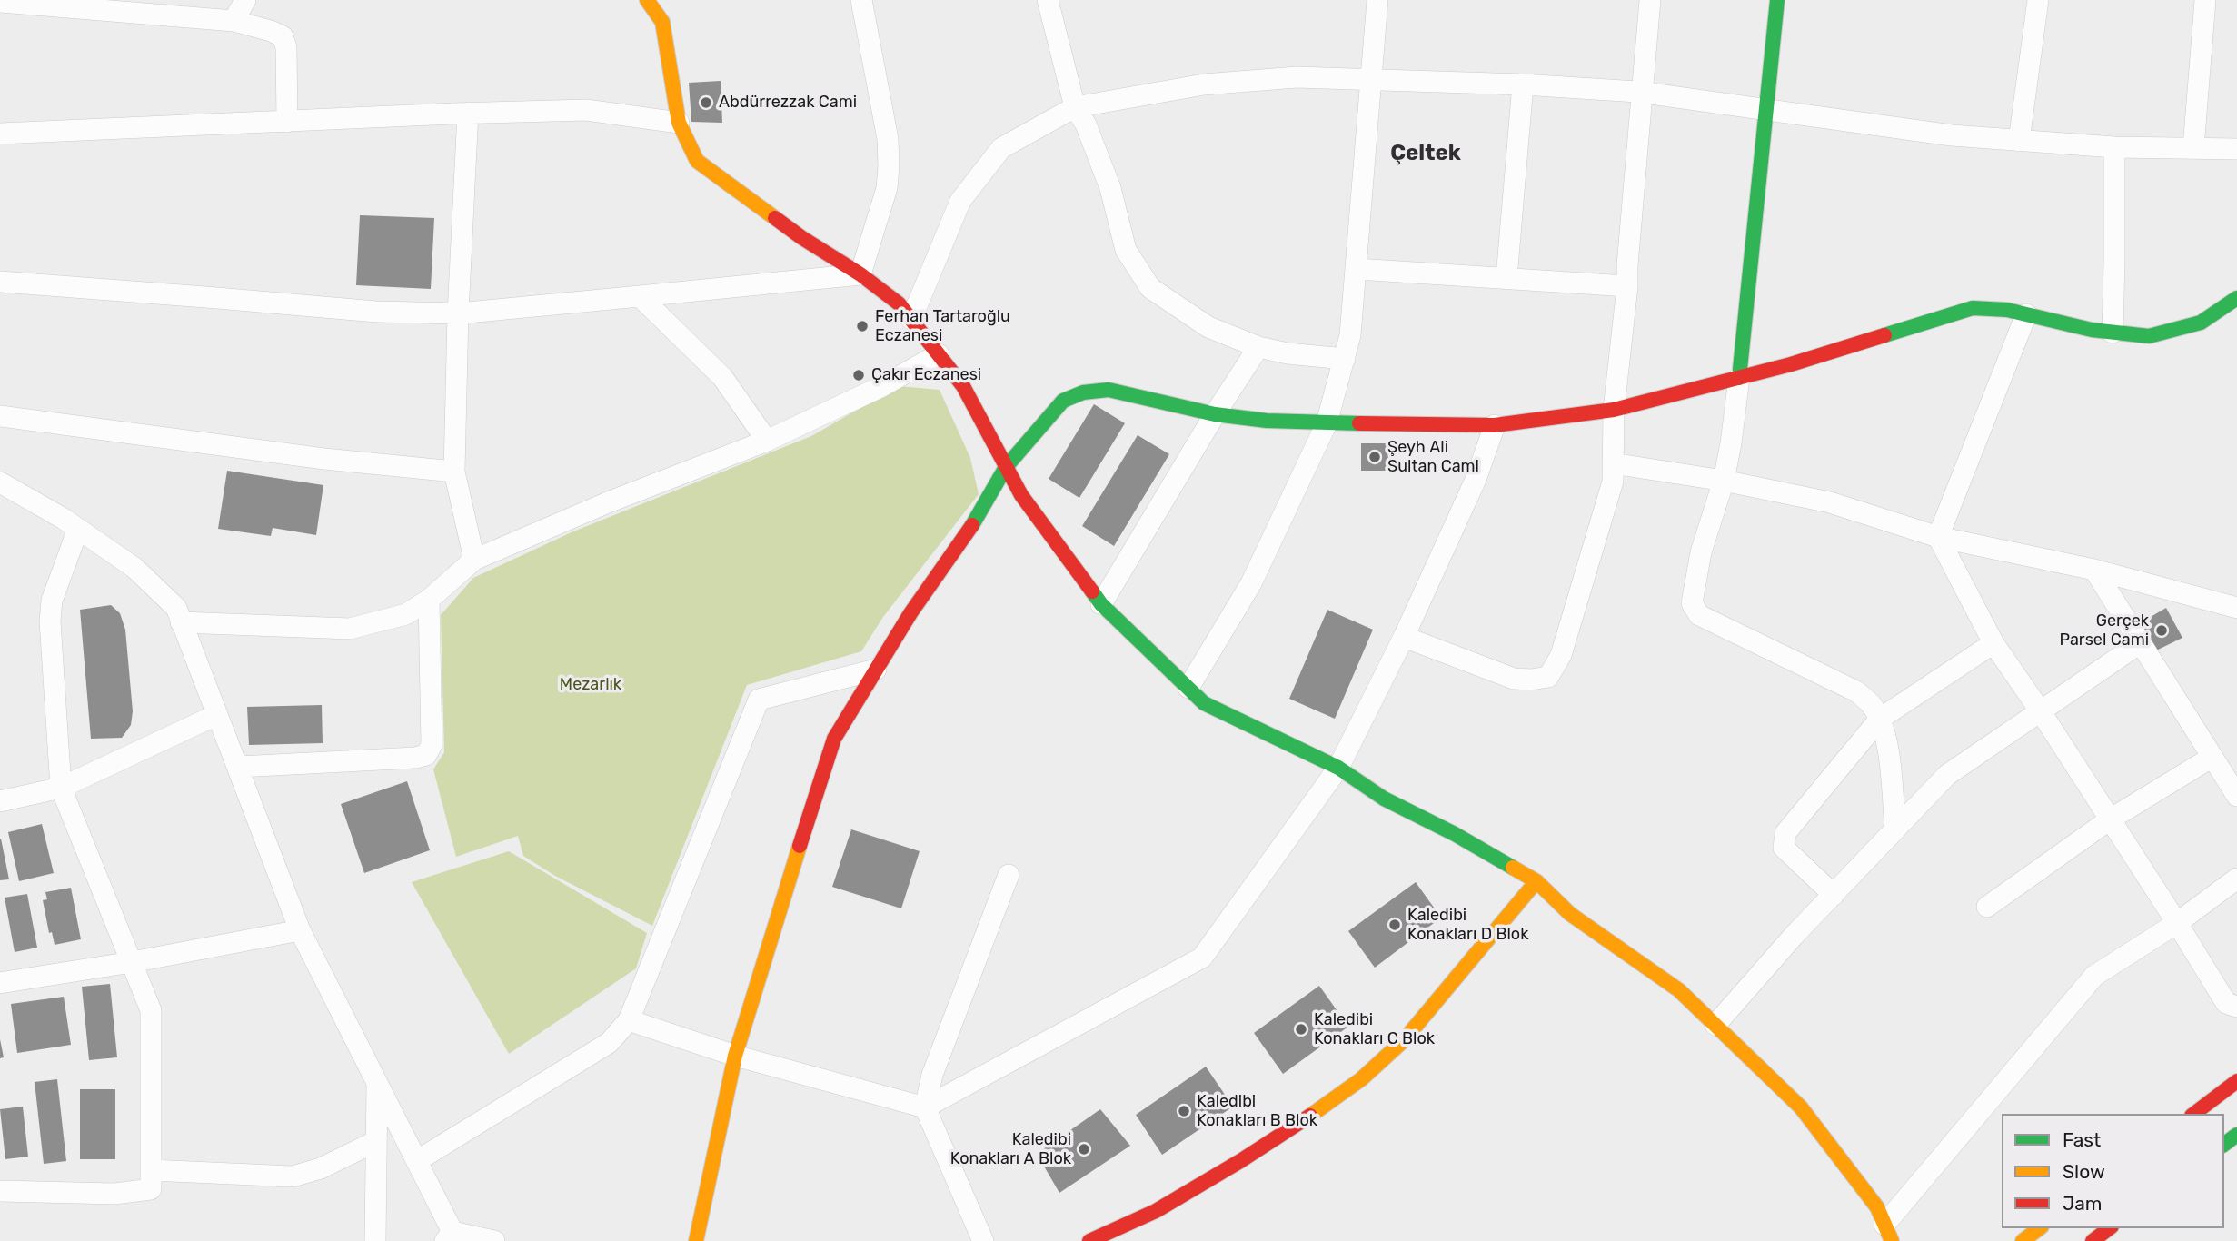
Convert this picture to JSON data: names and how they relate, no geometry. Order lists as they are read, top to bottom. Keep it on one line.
{"districts":["Çeltek"],"parks":["Mezarlık"],"places":["Abdürrezzak Cami","Ferhan Tartaroğlu Eczanesi","Çakır Eczanesi","Şeyh Ali Sultan Cami","Gerçek Parsel Cami","Kaledibi Konakları D Blok","Kaledibi Konakları C Blok","Kaledibi Konakları B Blok","Kaledibi Konakları A Blok"],"legend":["Fast","Slow","Jam"]}
